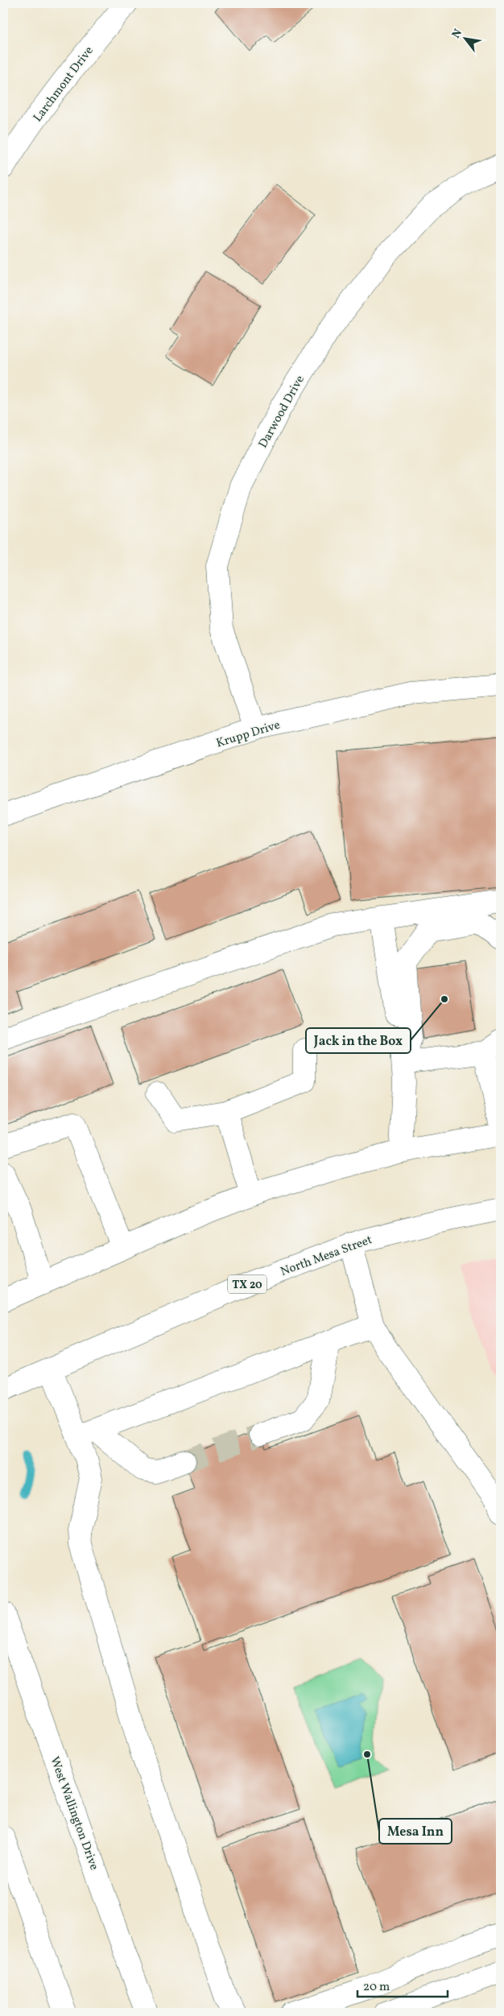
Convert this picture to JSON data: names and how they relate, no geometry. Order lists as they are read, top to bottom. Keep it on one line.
{"streets":{"street":["Larchmont Drive","Darwood Drive","Krupp Drive","North Mesa Street","TX 20","West Wallington Drive"]},"crossings":[["Darwood Drive","Krupp Drive"]],"places":["Jack in the Box","Mesa Inn"],"scale_bar":"20 m","north":"top left"}
